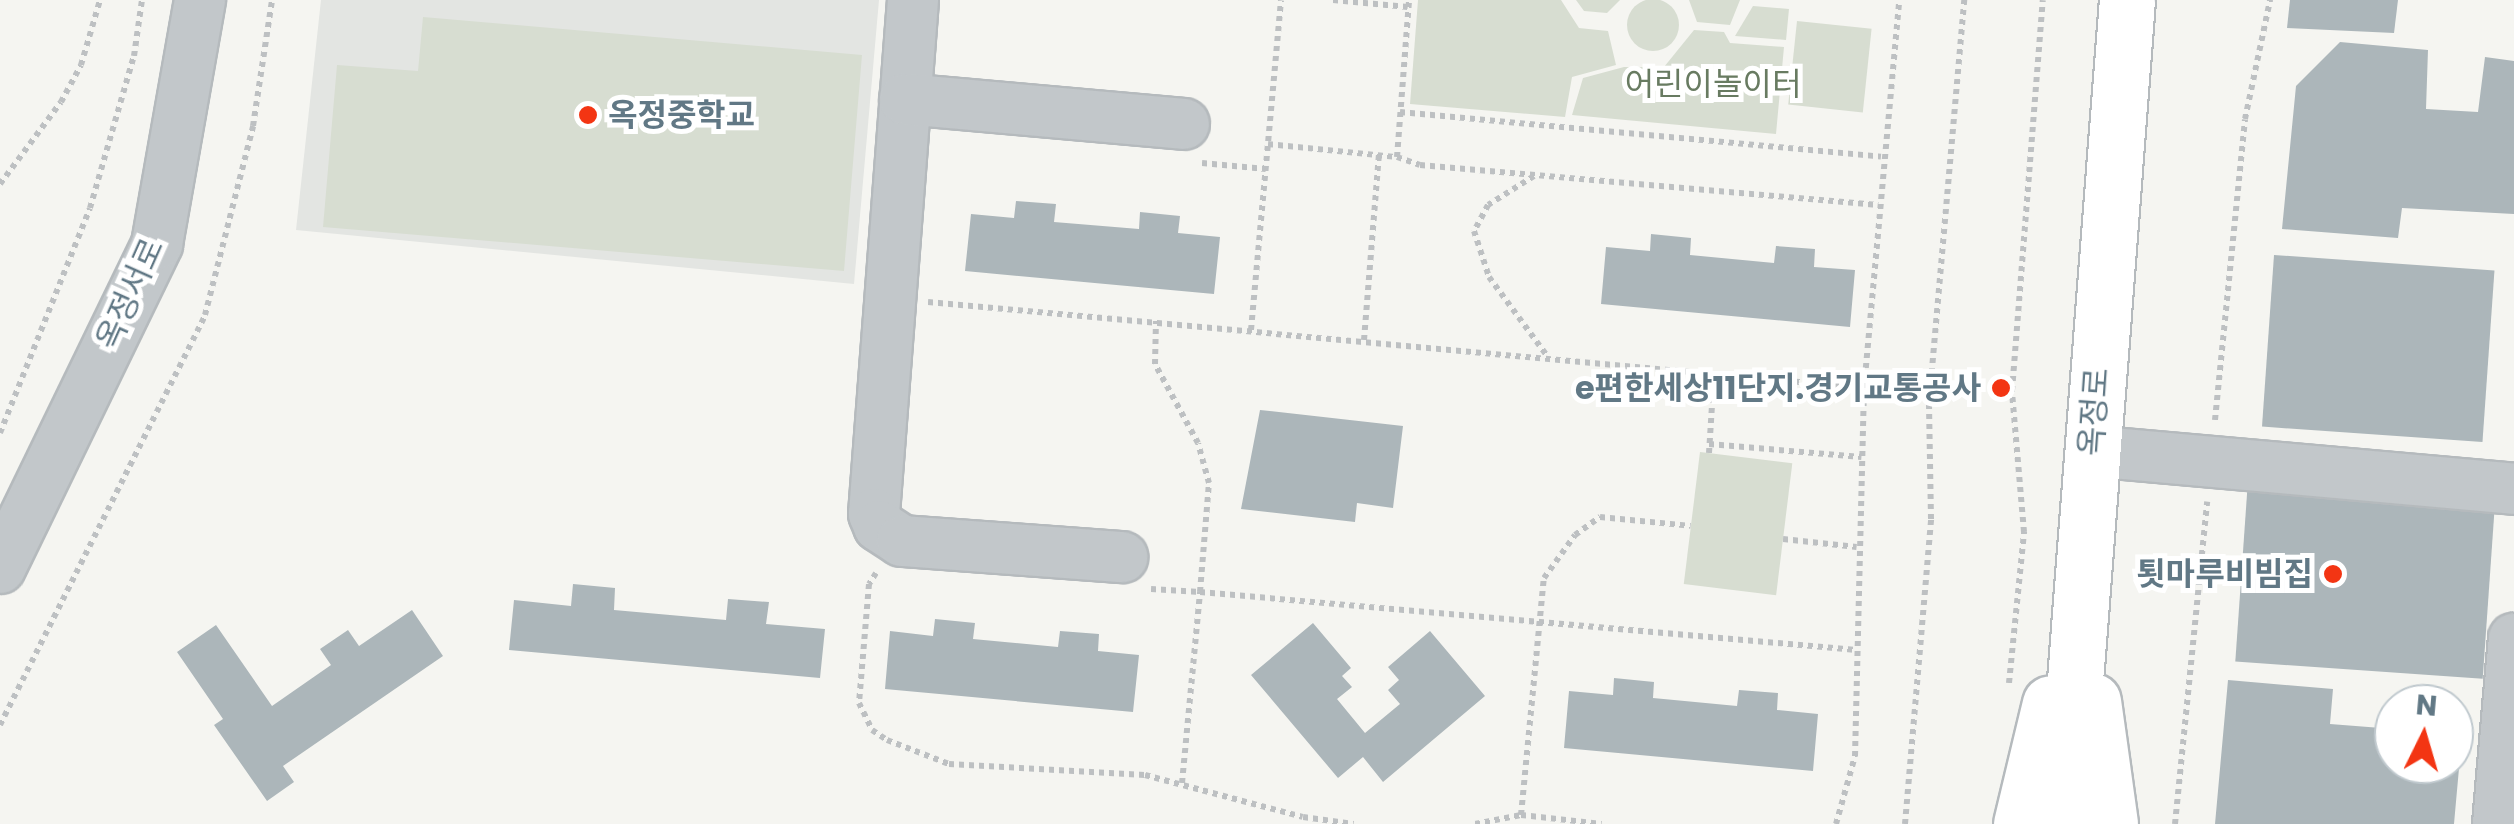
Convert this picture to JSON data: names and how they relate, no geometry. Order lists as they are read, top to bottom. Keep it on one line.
{"streets":{"main road":["옥정로"],"street":["옥정서로"]},"parks":["어린이놀이터"],"places":["옥정중학교","e편한세상11단지.경기교통공사","툇마루비빔집"],"north":"top"}
